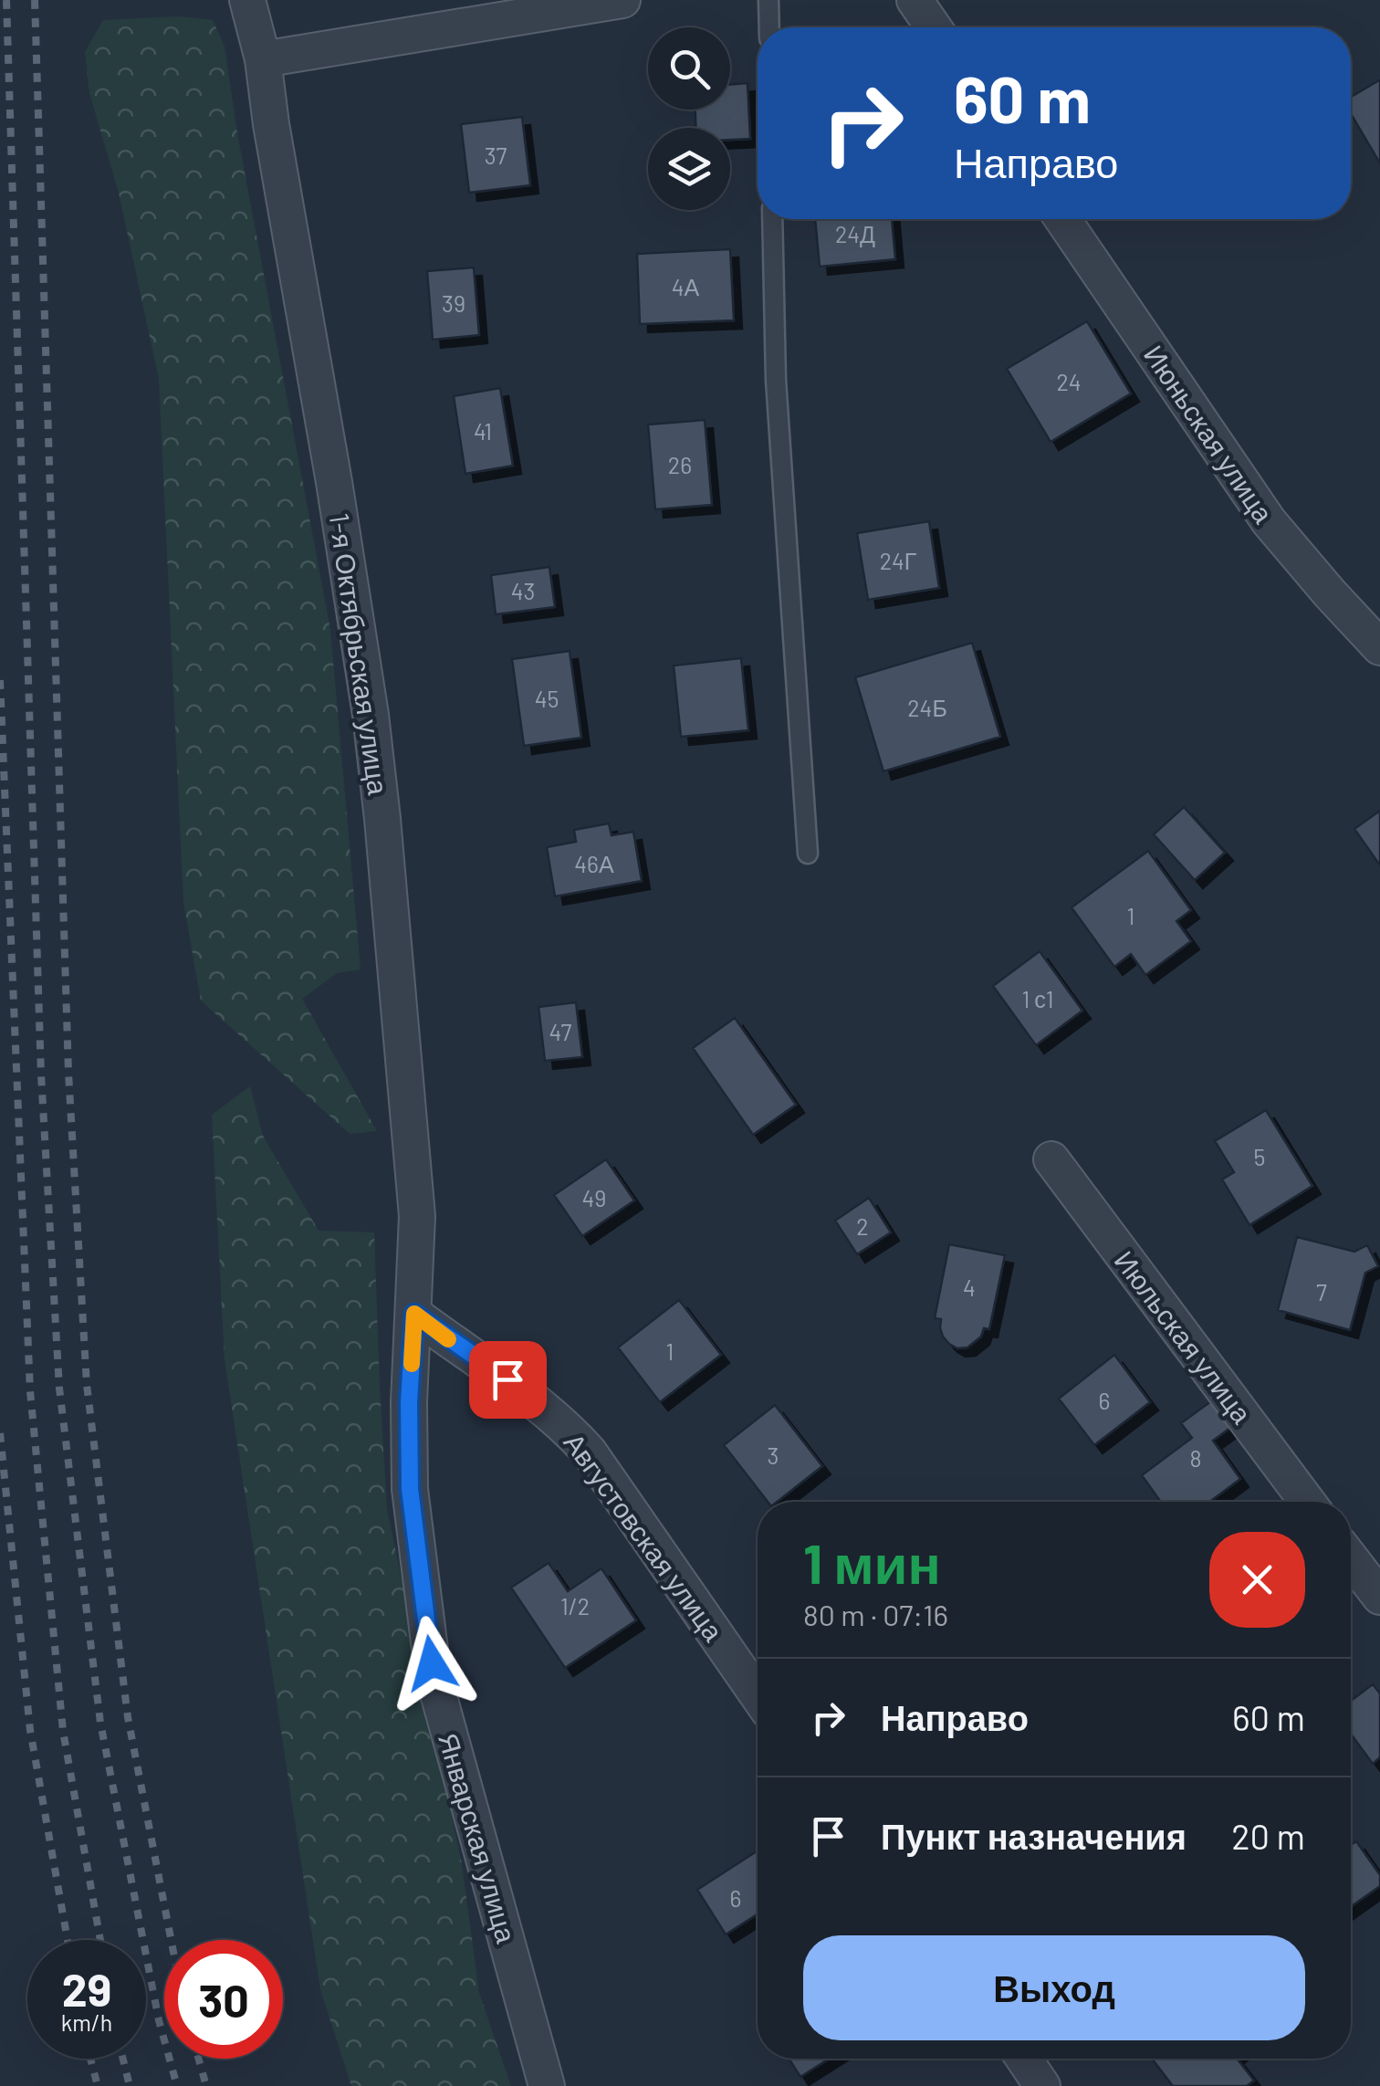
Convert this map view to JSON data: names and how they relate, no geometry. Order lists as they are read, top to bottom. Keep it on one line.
{"streets":{"street":["Июньская улица","1-я Октябрьская улица","Июльская улица","Августовская улица","Январская улица"]},"crossings":[["1-я Октябрьская улица","Августовская улица"],["1-я Октябрьская улица","Январская улица"],["Августовская улица","Январская улица"]],"house_numbers":["37","24Д","4А","39","24","41","26","24Г","43","45","24Б","46А","1","1 с1","47","5","49","2","4","7","1","6","3","8","1/2","6"],"page":{"turn":["60 m","Направо"],"heading":["1 мин","80 m · 07:16"],"list":[{"name":"Направо","value":"60 m"},{"name":"Пункт назначения","value":"20 m"}],"buttons":"Выход","speed":"29 km/h","limit":"30"}}
